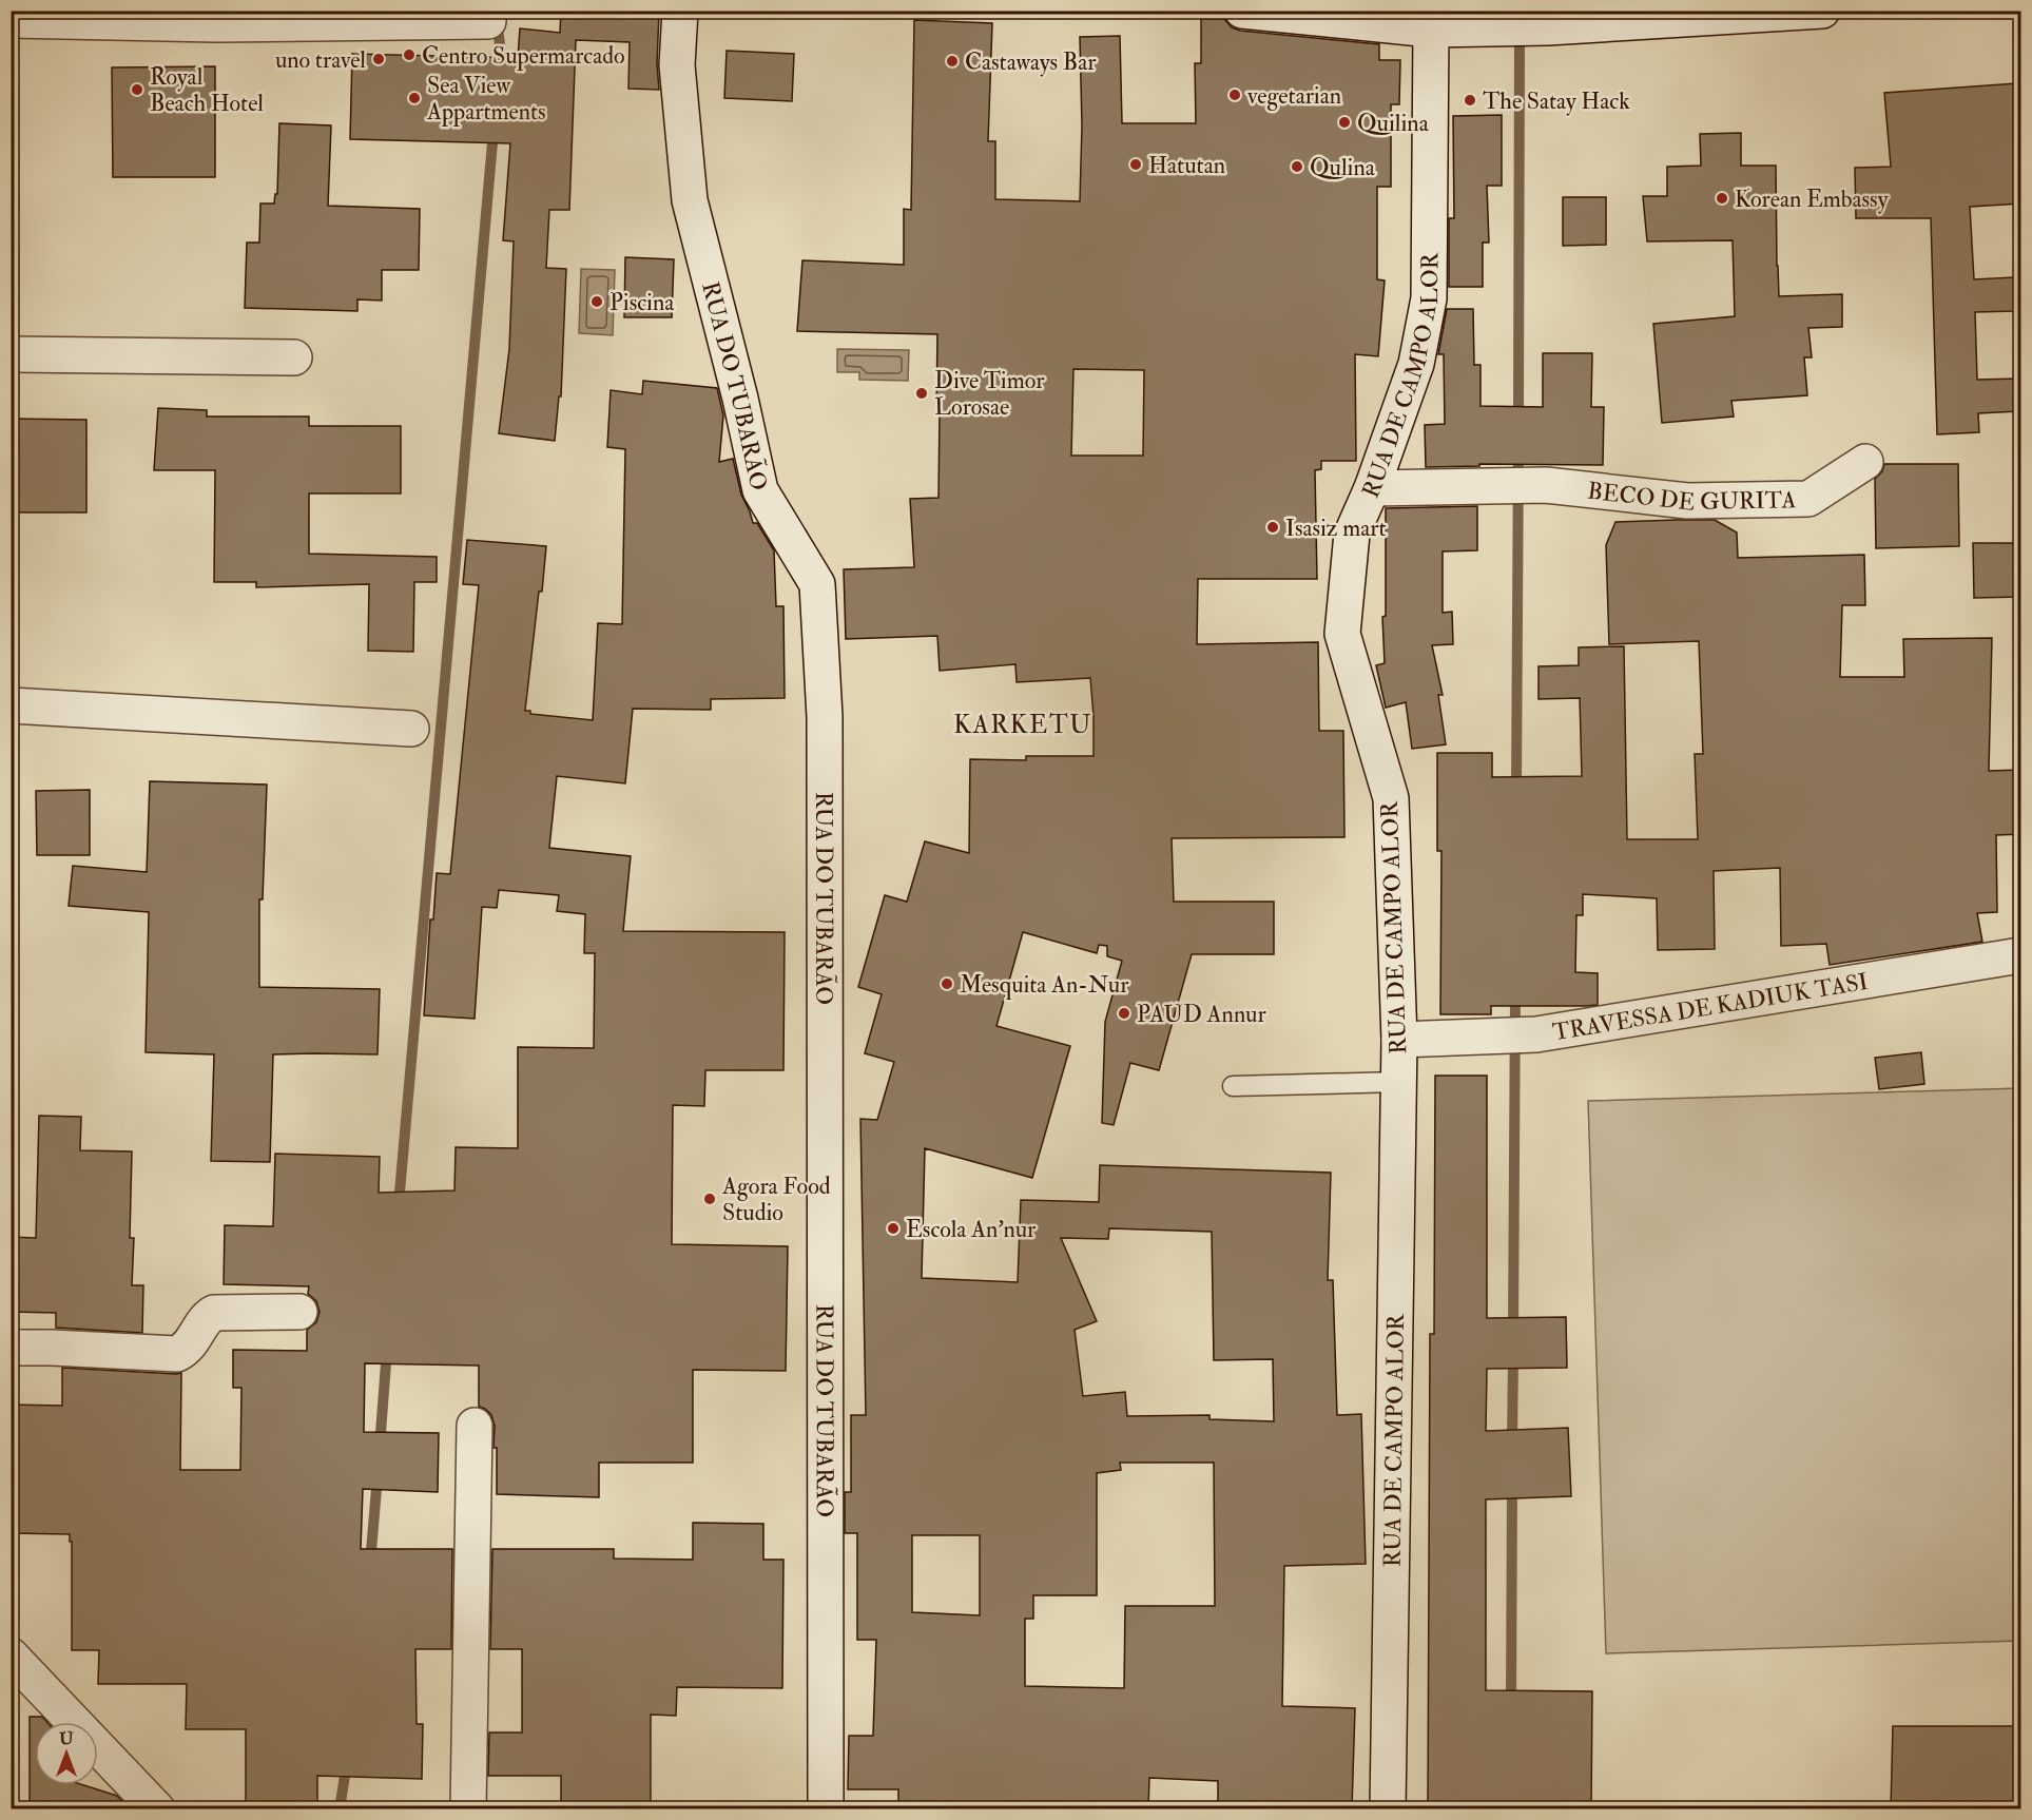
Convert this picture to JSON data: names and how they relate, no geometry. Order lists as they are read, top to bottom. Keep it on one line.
{"streets":{"street":["RUA DE CAMPO ALOR","RUA DO TUBARÃO","BECO DE GURITA","TRAVESSA DE KADIUK TASI"]},"crossings":[["RUA DE CAMPO ALOR","BECO DE GURITA"],["RUA DE CAMPO ALOR","TRAVESSA DE KADIUK TASI"]],"districts":["KARKETU"],"places":["Centro Supermarcado","uno travel","Castaways Bar","Royal Beach Hotel","vegetarian","Sea View Appartments","The Satay Hack","Quilina","Hatutan","Qulina","Korean Embassy","Piscina","Dive Timor Lorosae","Isasiz mart","Mesquita An-Nur","PAUD Annur","Agora Food Studio","Escola An'nur"],"north":"top"}
